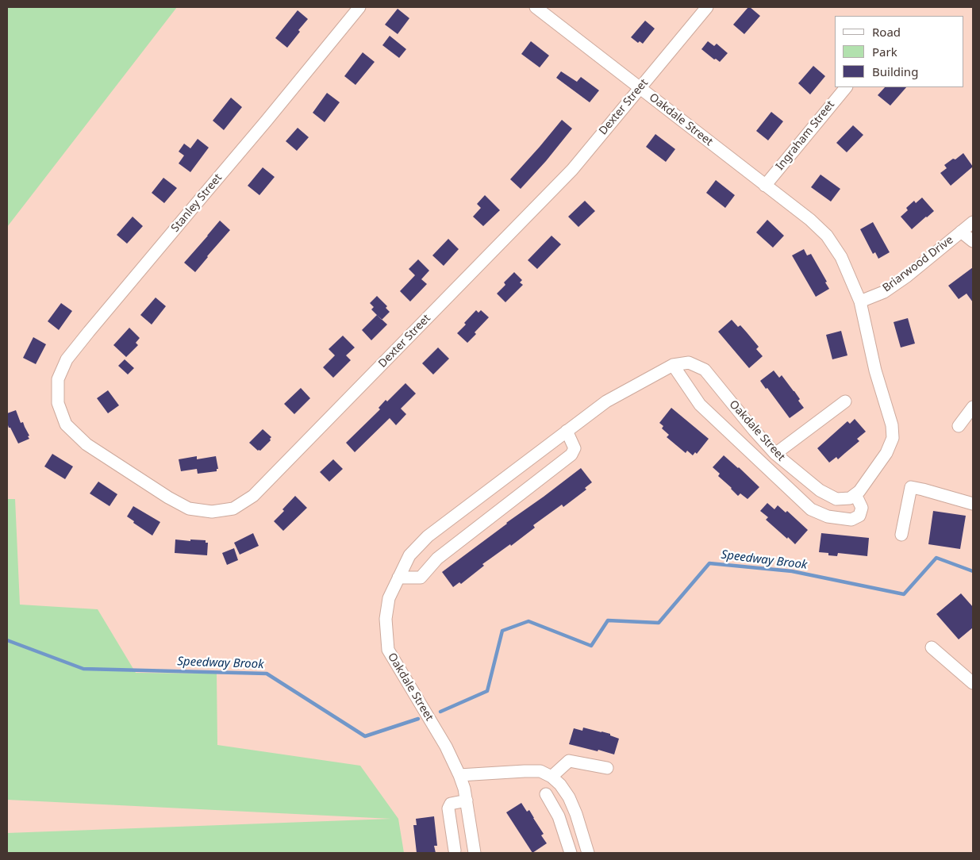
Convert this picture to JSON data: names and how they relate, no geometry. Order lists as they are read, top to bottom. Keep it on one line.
{"streets":{"street":["Dexter Street","Oakdale Street","Ingraham Street","Stanley Street","Briarwood Drive"]},"crossings":[["Dexter Street","Oakdale Street"],["Dexter Street","Stanley Street"],["Oakdale Street","Ingraham Street"],["Oakdale Street","Briarwood Drive"]],"water":["Speedway Brook"],"legend":["Road","Park","Building"]}
